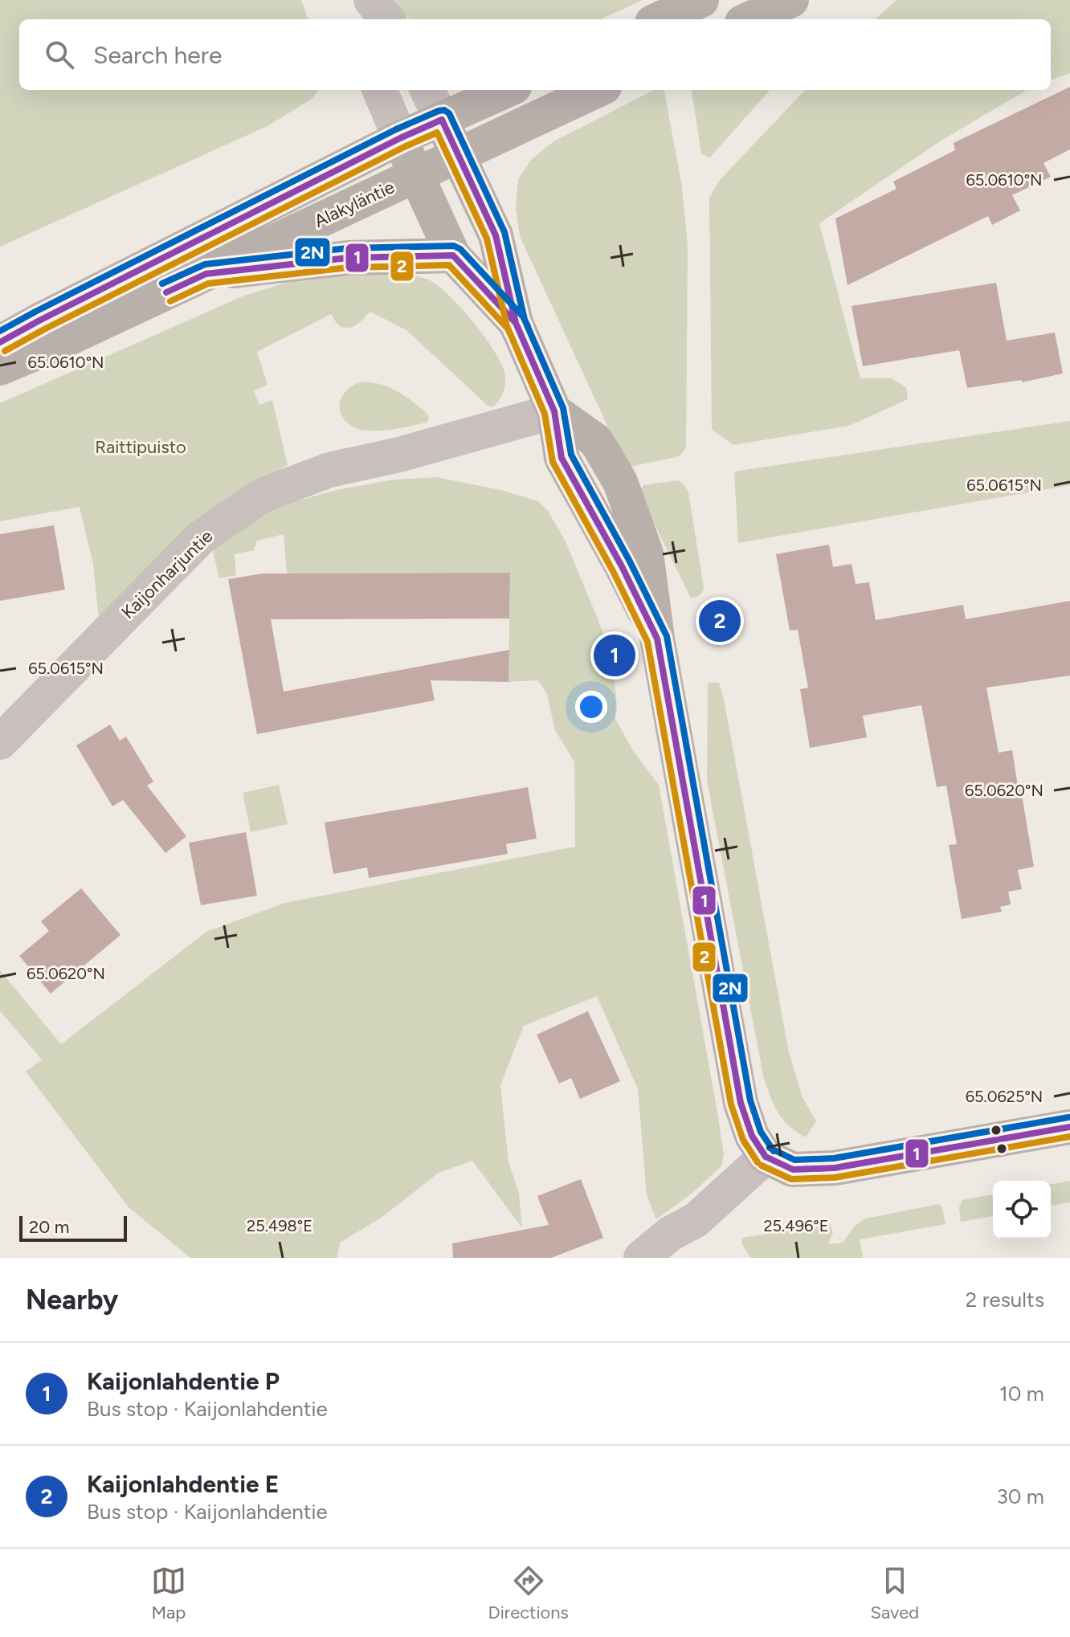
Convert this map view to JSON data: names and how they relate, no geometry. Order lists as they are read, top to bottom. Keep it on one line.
{"streets":{"street":["Alakyläntie","Kaijonharjuntie"]},"parks":["Raittipuisto"],"lines":["transit line 2N","transit line 1","transit line 2"],"scale_bar":"20 m","page":{"search":"Search here","pins":["2","1"],"scale":"20 m","heading":["Nearby","2 results"],"list":[{"mark":"1","name":"Kaijonlahdentie P","note":"Bus stop · Kaijonlahdentie","value":"10 m"},{"mark":"2","name":"Kaijonlahdentie E","note":"Bus stop · Kaijonlahdentie","value":"30 m"}],"nav":["Map","Directions","Saved"]},"coordinates":["65.0610°N","65.0615°N","65.0620°N","65.0625°N","25.498°E","25.496°E"]}
